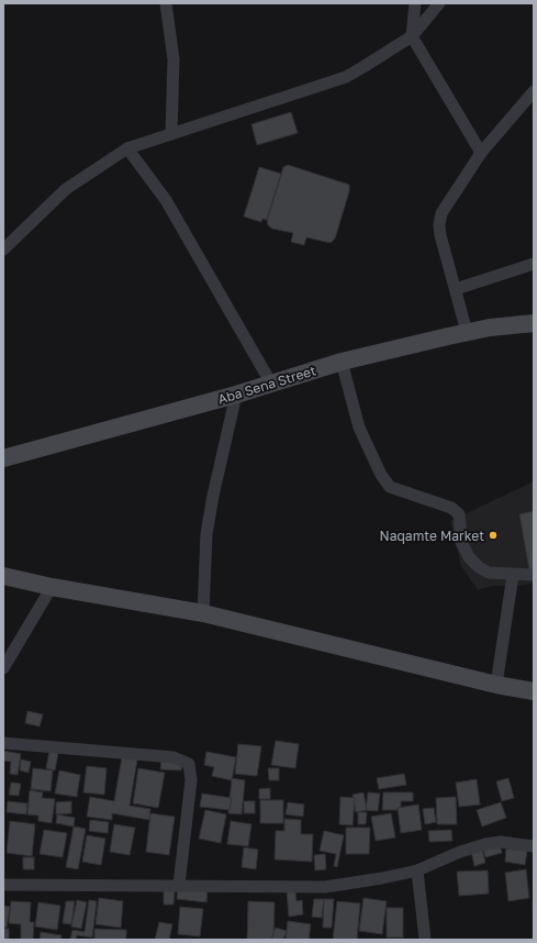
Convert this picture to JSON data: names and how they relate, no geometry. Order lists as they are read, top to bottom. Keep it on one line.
{"streets":{"street":["Aba Sena Street"]},"places":["Naqamte Market"]}
